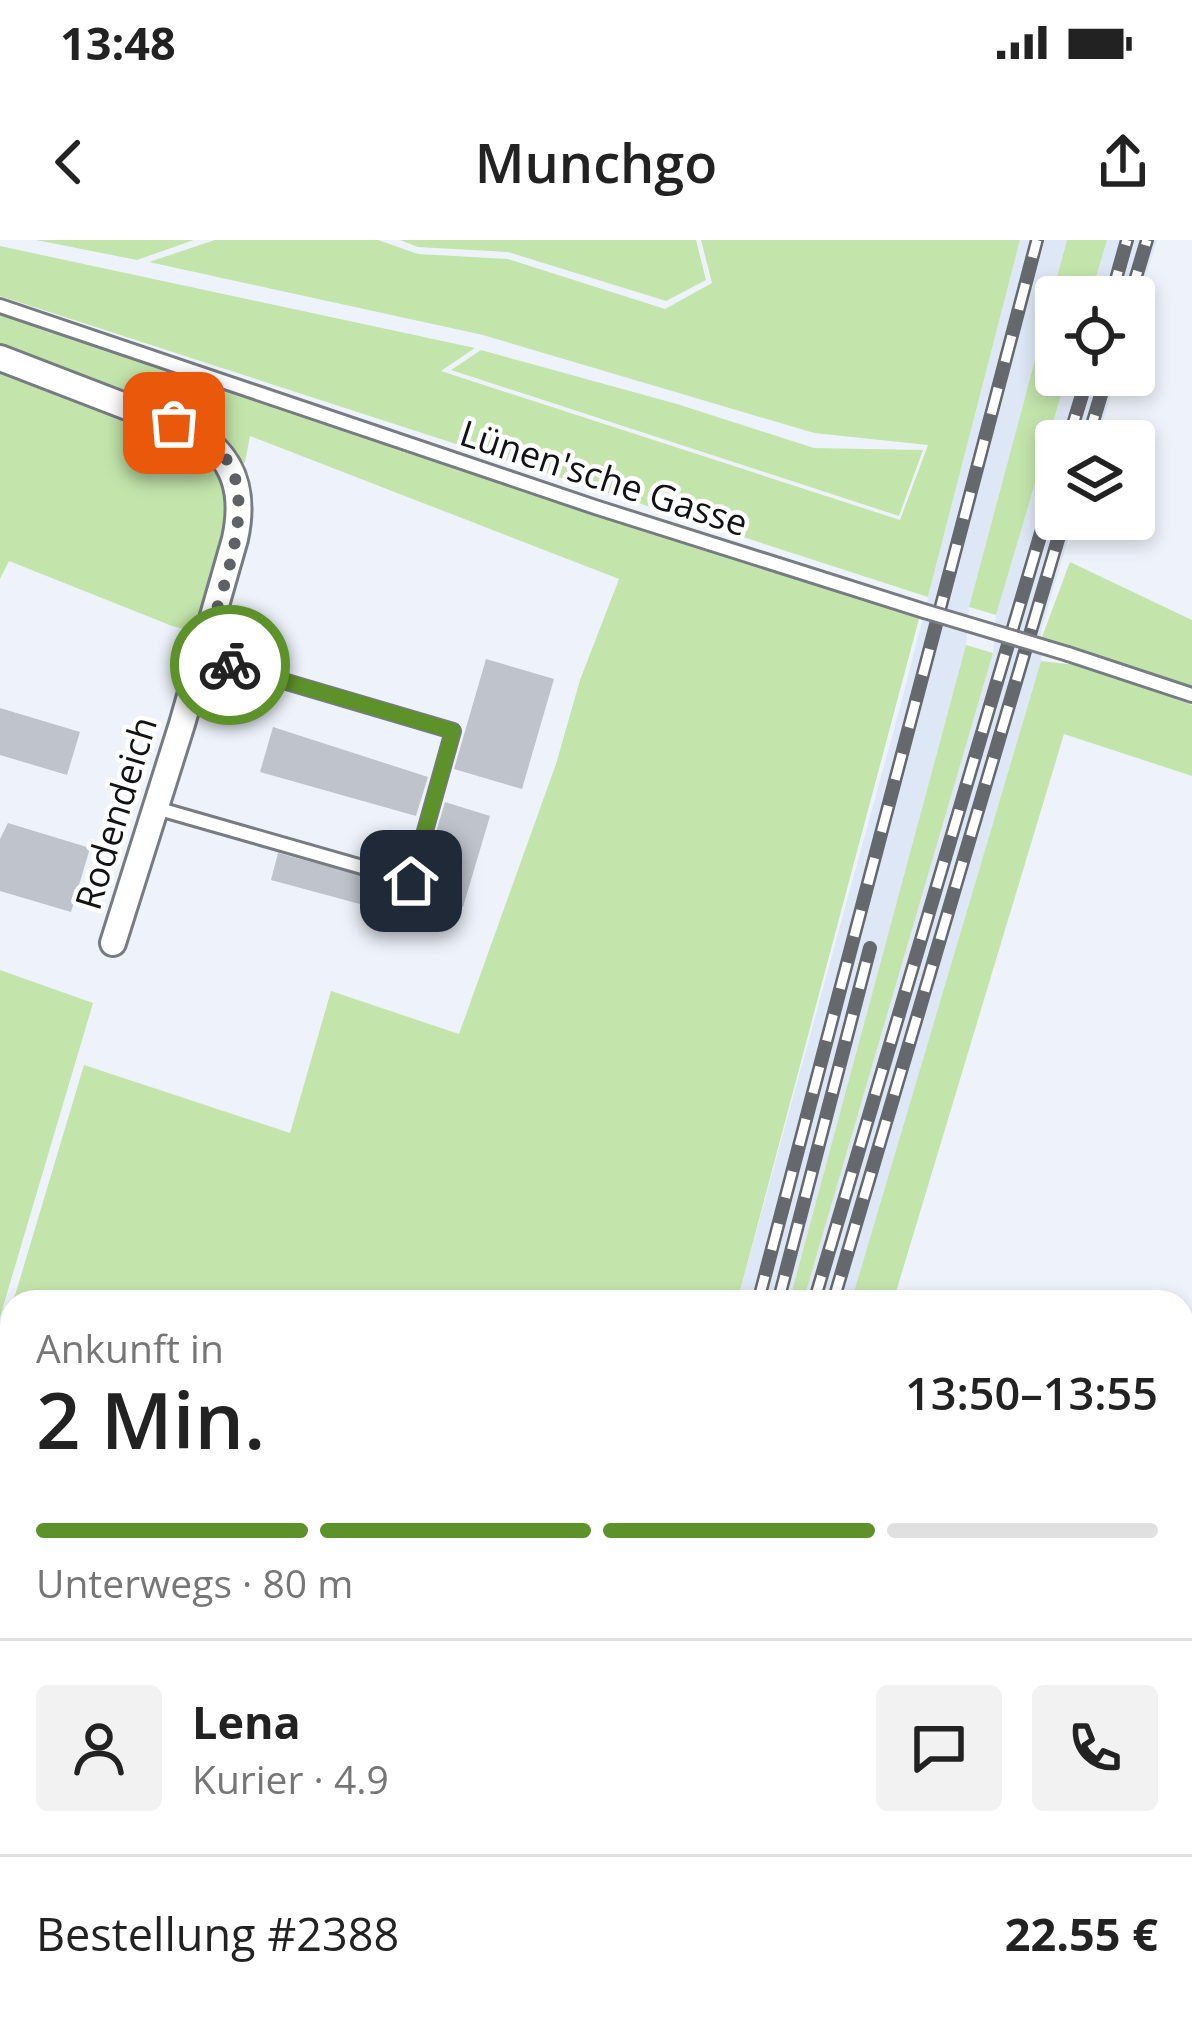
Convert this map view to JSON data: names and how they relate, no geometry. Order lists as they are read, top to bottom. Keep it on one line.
{"streets":{"street":["Rodendeich"],"lane":["Lünen'sche Gasse"]},"page":{"status":"13:48","header":"Munchgo","heading":["2 Min.","Ankunft in","13:50–13:55"],"panel":["Lena","Kurier · 4.9","Bestellung #2388","22.55 €"],"bar":"Unterwegs · 80 m"}}
